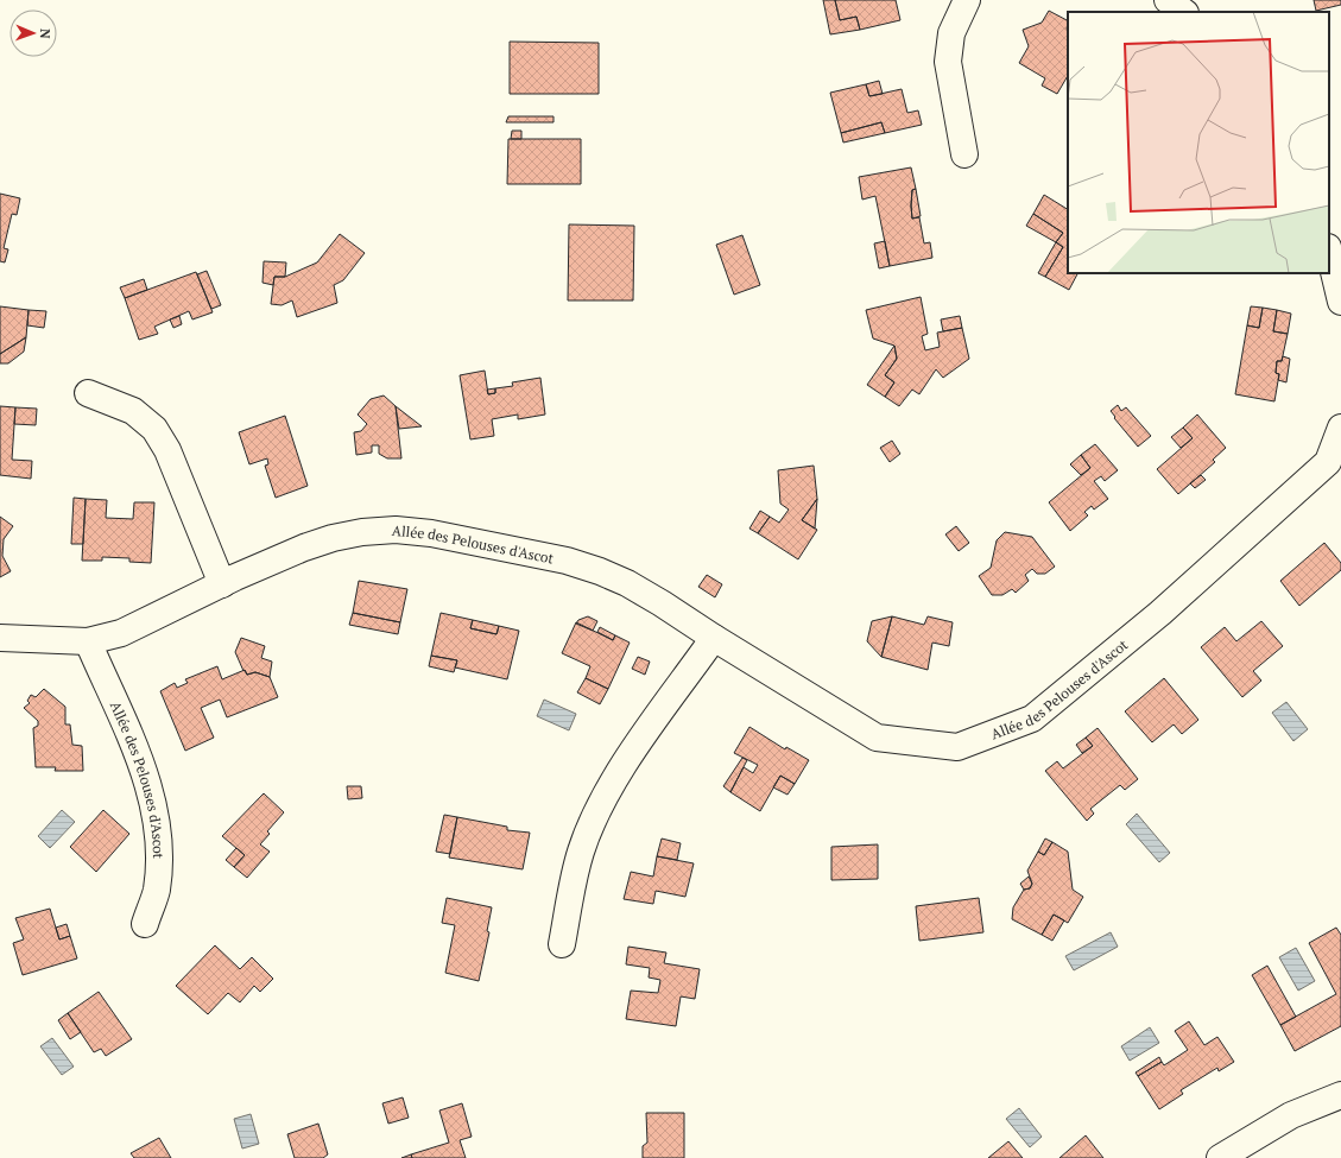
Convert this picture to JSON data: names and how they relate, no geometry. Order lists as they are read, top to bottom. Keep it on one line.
{"streets":{"street":["Allée des Pelouses d'Ascot"]},"north":"right"}
